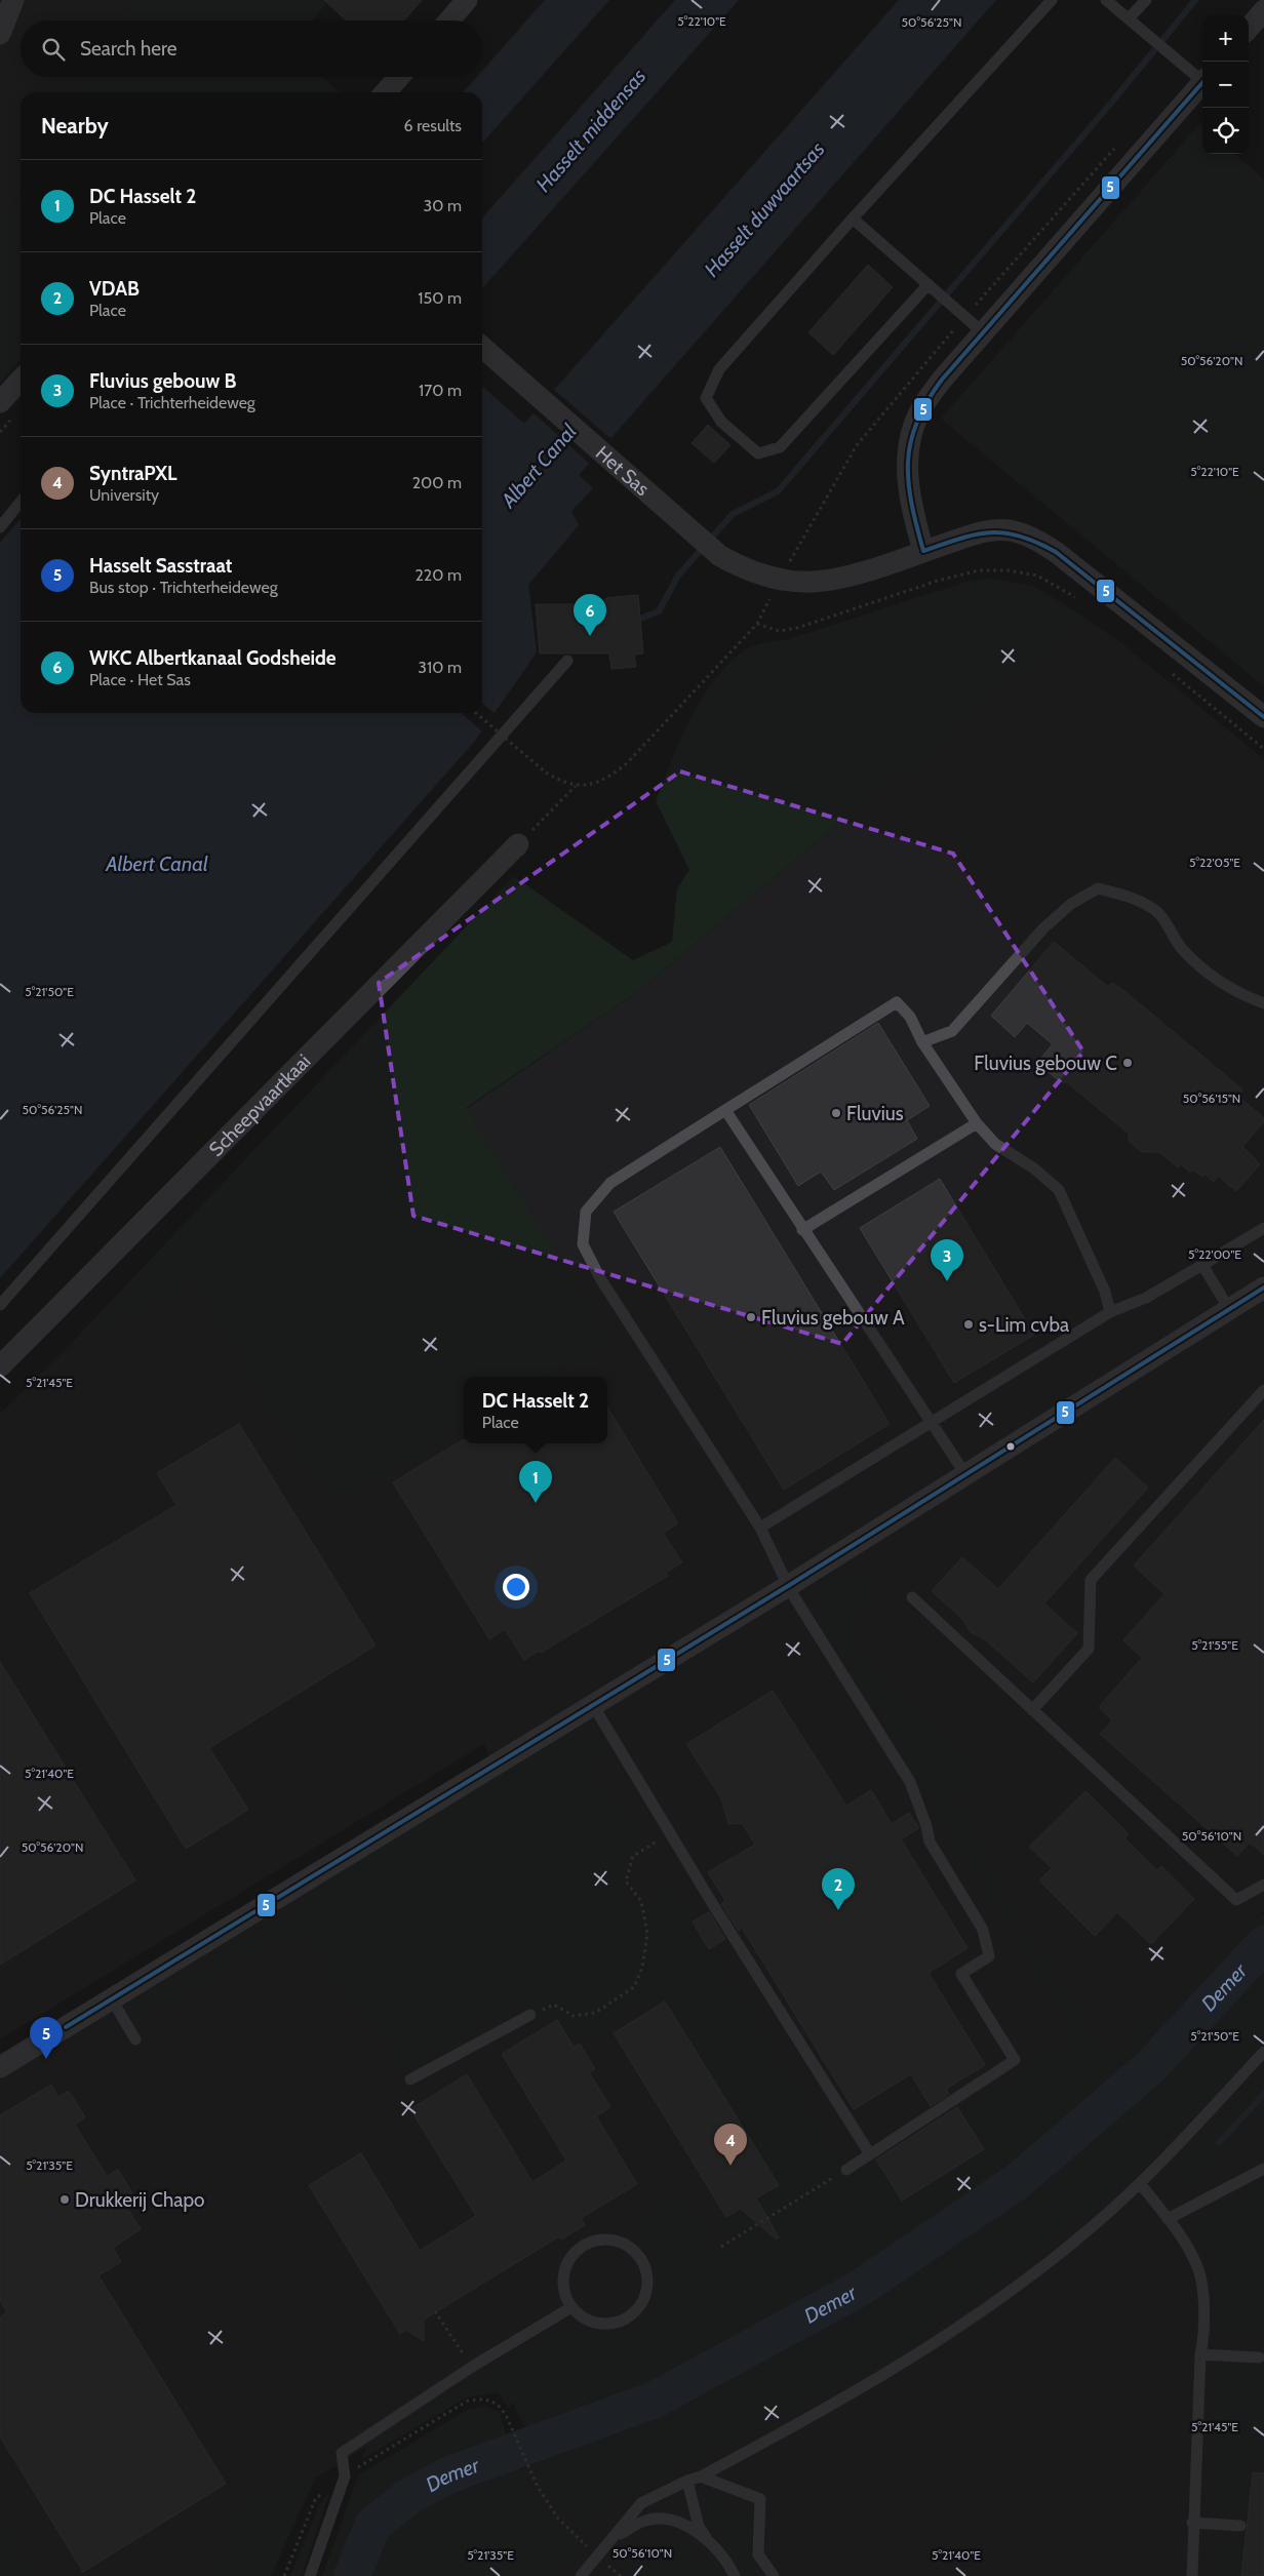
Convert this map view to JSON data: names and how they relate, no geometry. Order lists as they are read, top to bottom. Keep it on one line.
{"streets":{"street":["Het Sas","Scheepvaartkaai"]},"water":["Hasselt middensas","Hasselt duwvaartsas","Albert Canal","Demer"],"places":["Fluvius gebouw C","Fluvius","Fluvius gebouw A","s-Lim cvba","Drukkerij Chapo"],"lines":["transit line 5"],"page":{"map_buttons":["+","−"],"search":"Search here","heading":["Nearby","6 results"],"list":[{"mark":"1","name":"DC Hasselt 2","note":"Place","value":"30 m"},{"mark":"2","name":"VDAB","note":"Place","value":"150 m"},{"mark":"3","name":"Fluvius gebouw B","note":"Place · Trichterheideweg","value":"170 m"},{"mark":"4","name":"SyntraPXL","note":"University","value":"200 m"},{"mark":"5","name":"Hasselt Sasstraat","note":"Bus stop · Trichterheideweg","value":"220 m"},{"mark":"6","name":"WKC Albertkanaal Godsheide","note":"Place · Het Sas","value":"310 m"}],"pins":["6","3","1","2","5","4"],"popup":["DC Hasselt 2","Place"]},"coordinates":["5°22'10\"E","50°56'25\"N","50°56'20\"N","5°22'05\"E","5°21'50\"E","50°56'15\"N","5°22'00\"E","5°21'45\"E","5°21'55\"E","5°21'40\"E","50°56'10\"N","5°21'35\"E"]}
